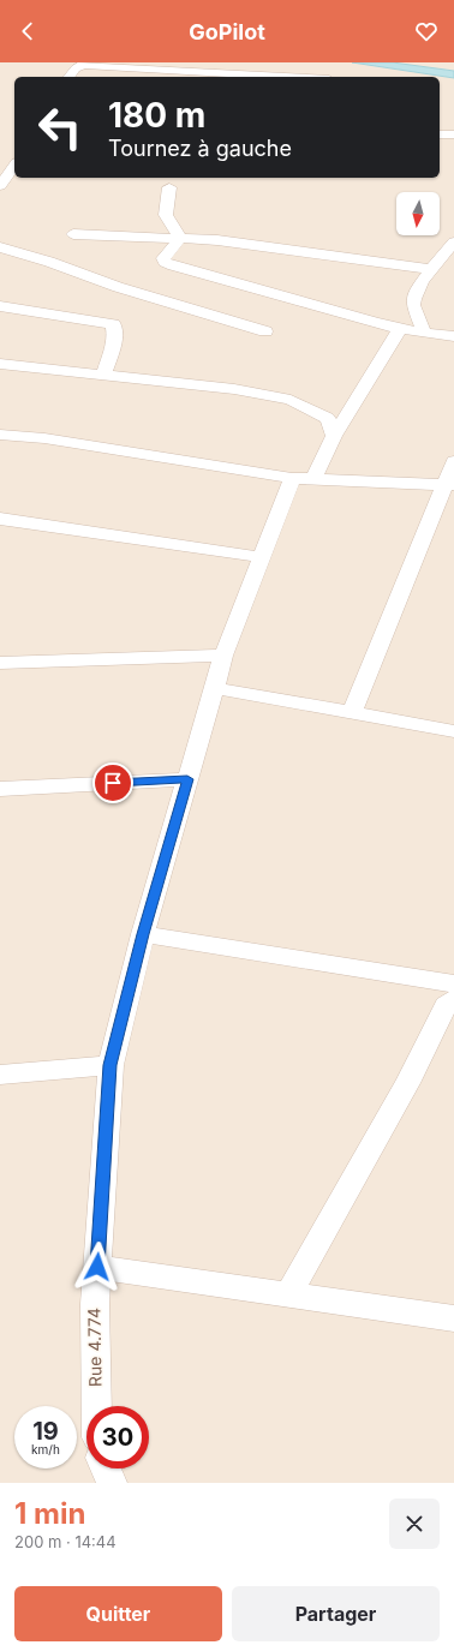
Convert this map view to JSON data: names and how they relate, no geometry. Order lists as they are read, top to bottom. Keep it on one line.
{"streets":{"street":["Rue 4.774"]},"north":"bottom","page":{"header":"GoPilot","turn":["180 m","Tournez à gauche"],"speed":"19 km/h","limit":"30","heading":["1 min","200 m · 14:44"],"buttons":["Quitter","Partager"]}}
